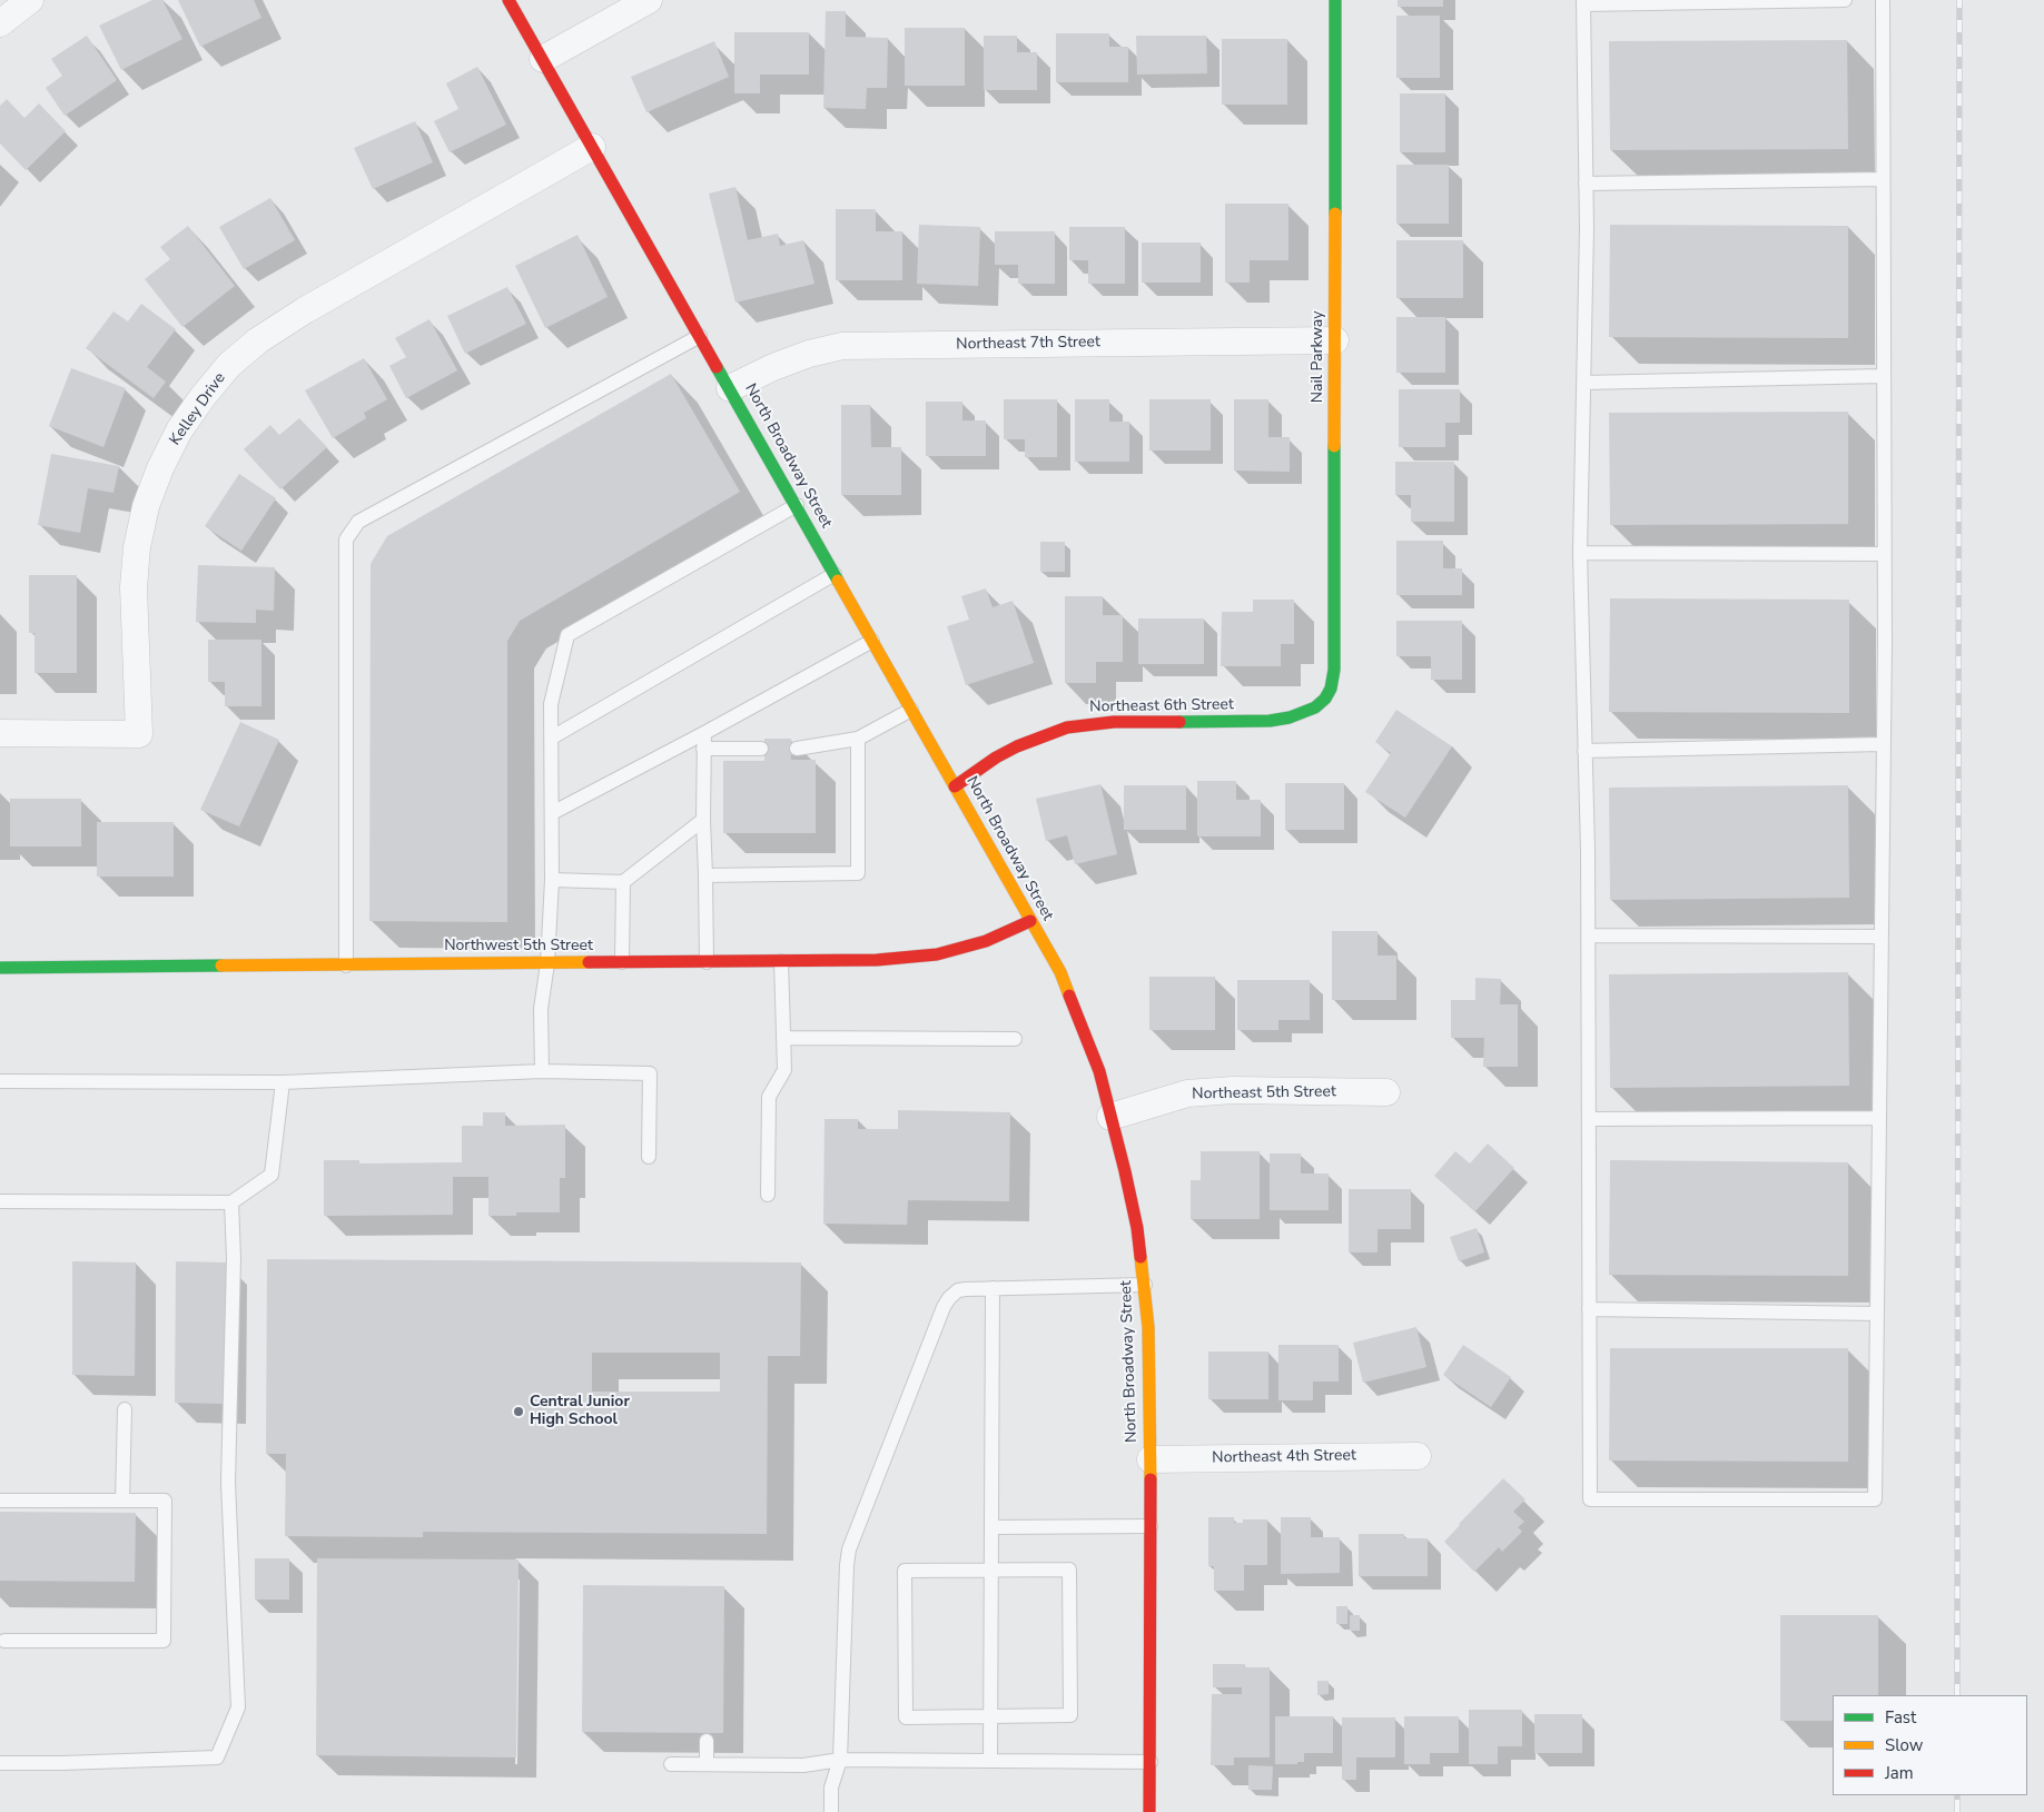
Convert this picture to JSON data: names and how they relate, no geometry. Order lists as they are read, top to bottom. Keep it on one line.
{"streets":{"street":["Northeast 7th Street","Nail Parkway","Kelley Drive","North Broadway Street","Northeast 6th Street","Northwest 5th Street","Northeast 5th Street","Northeast 4th Street"]},"crossings":[["Northeast 7th Street","Nail Parkway"],["Northeast 7th Street","North Broadway Street"],["Nail Parkway","Northeast 6th Street"],["Kelley Drive","North Broadway Street"],["North Broadway Street","Northeast 6th Street"],["North Broadway Street","Northwest 5th Street"],["North Broadway Street","Northeast 5th Street"],["North Broadway Street","Northeast 4th Street"]],"places":["Central Junior High School"],"legend":["Fast","Slow","Jam"]}
